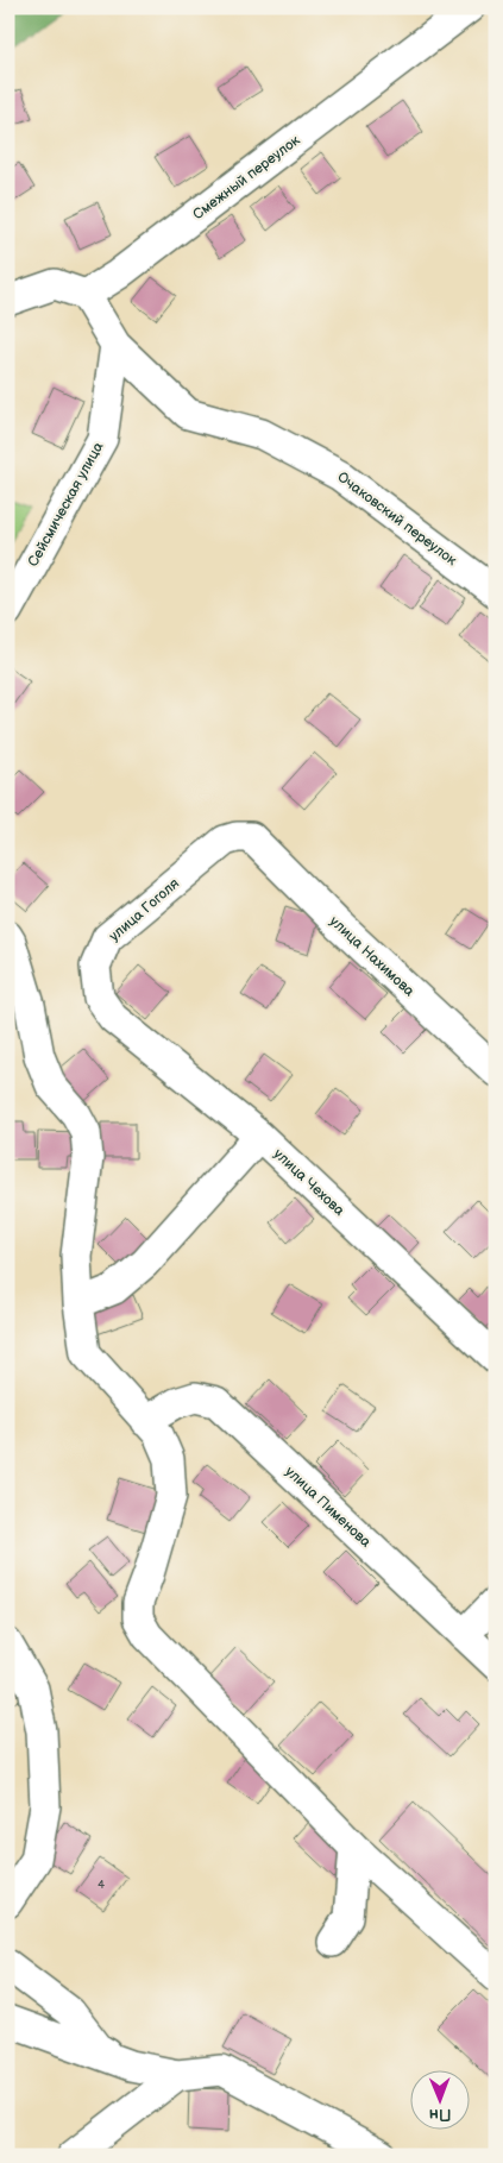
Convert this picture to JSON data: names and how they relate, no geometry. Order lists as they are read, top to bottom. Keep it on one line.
{"streets":{"street":["Смежный переулок","Сейсмическая улица","Очаковский переулок","улица Гоголя","улица Нахимова","улица Чехова","улица Пименова"]},"crossings":[["Сейсмическая улица","Очаковский переулок"],["улица Гоголя","улица Нахимова"],["улица Гоголя","улица Чехова"]],"house_numbers":["4"],"north":"bottom"}
